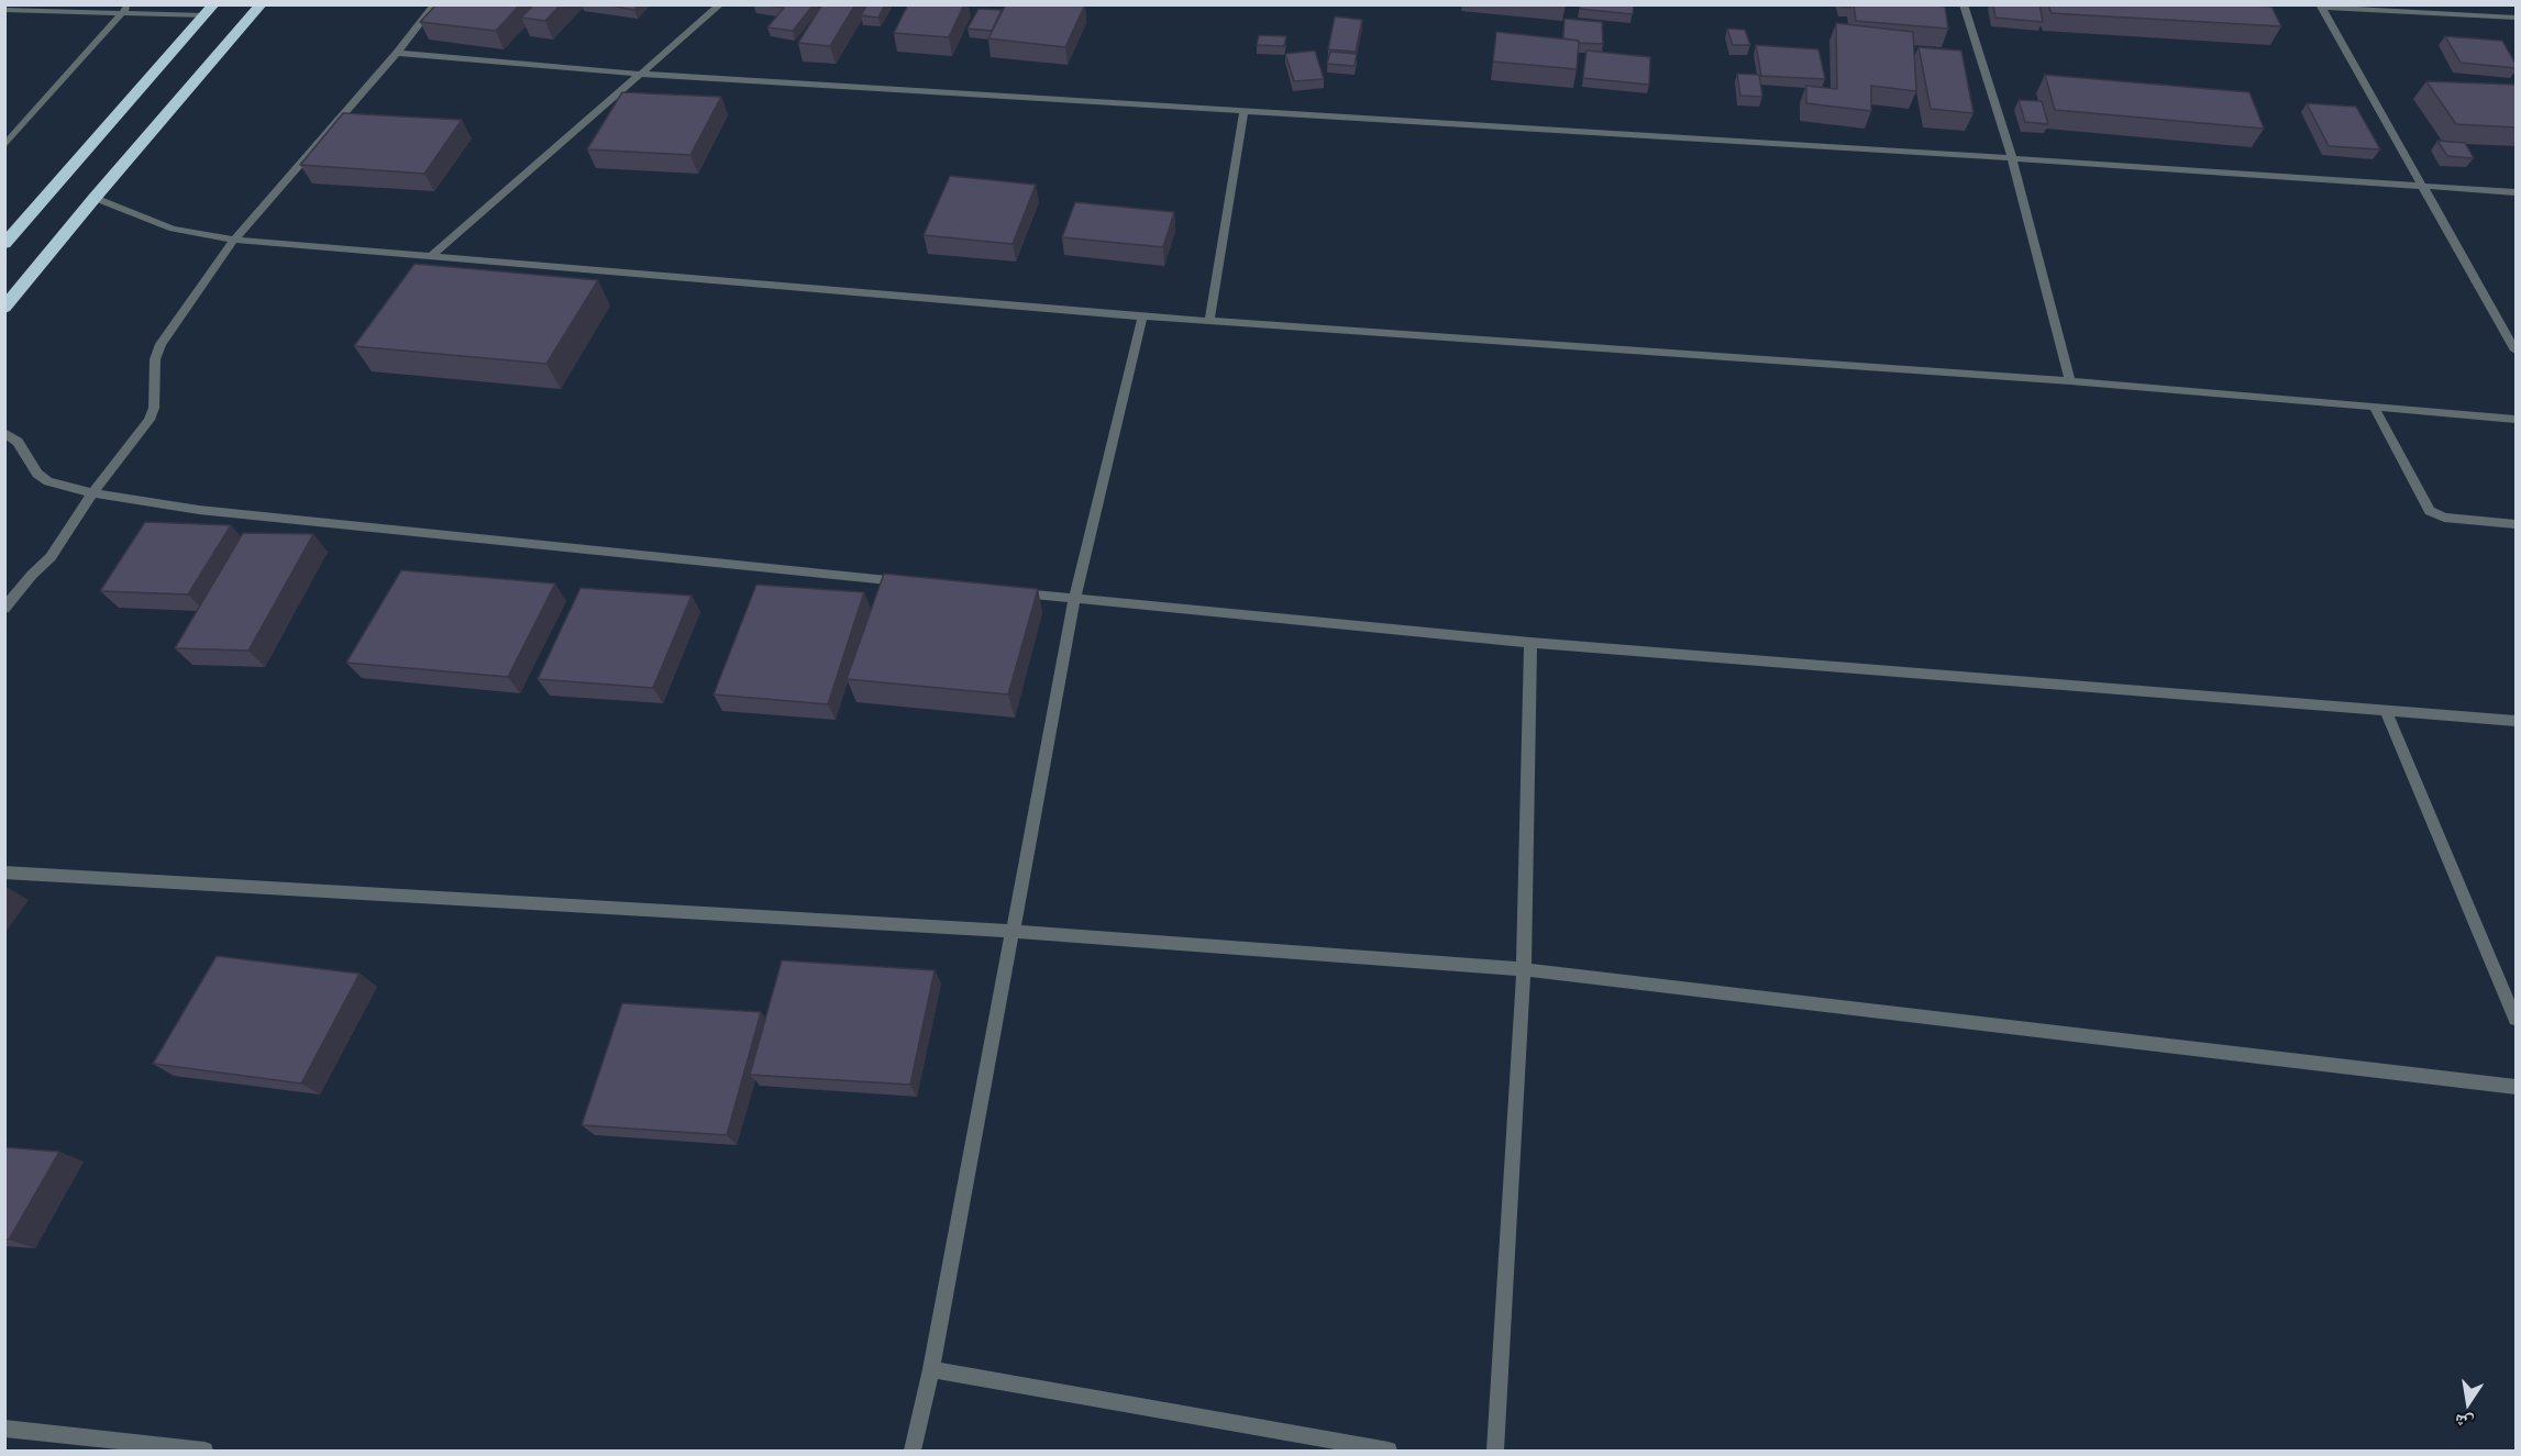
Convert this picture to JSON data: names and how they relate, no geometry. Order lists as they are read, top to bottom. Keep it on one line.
{"north":"bottom"}
